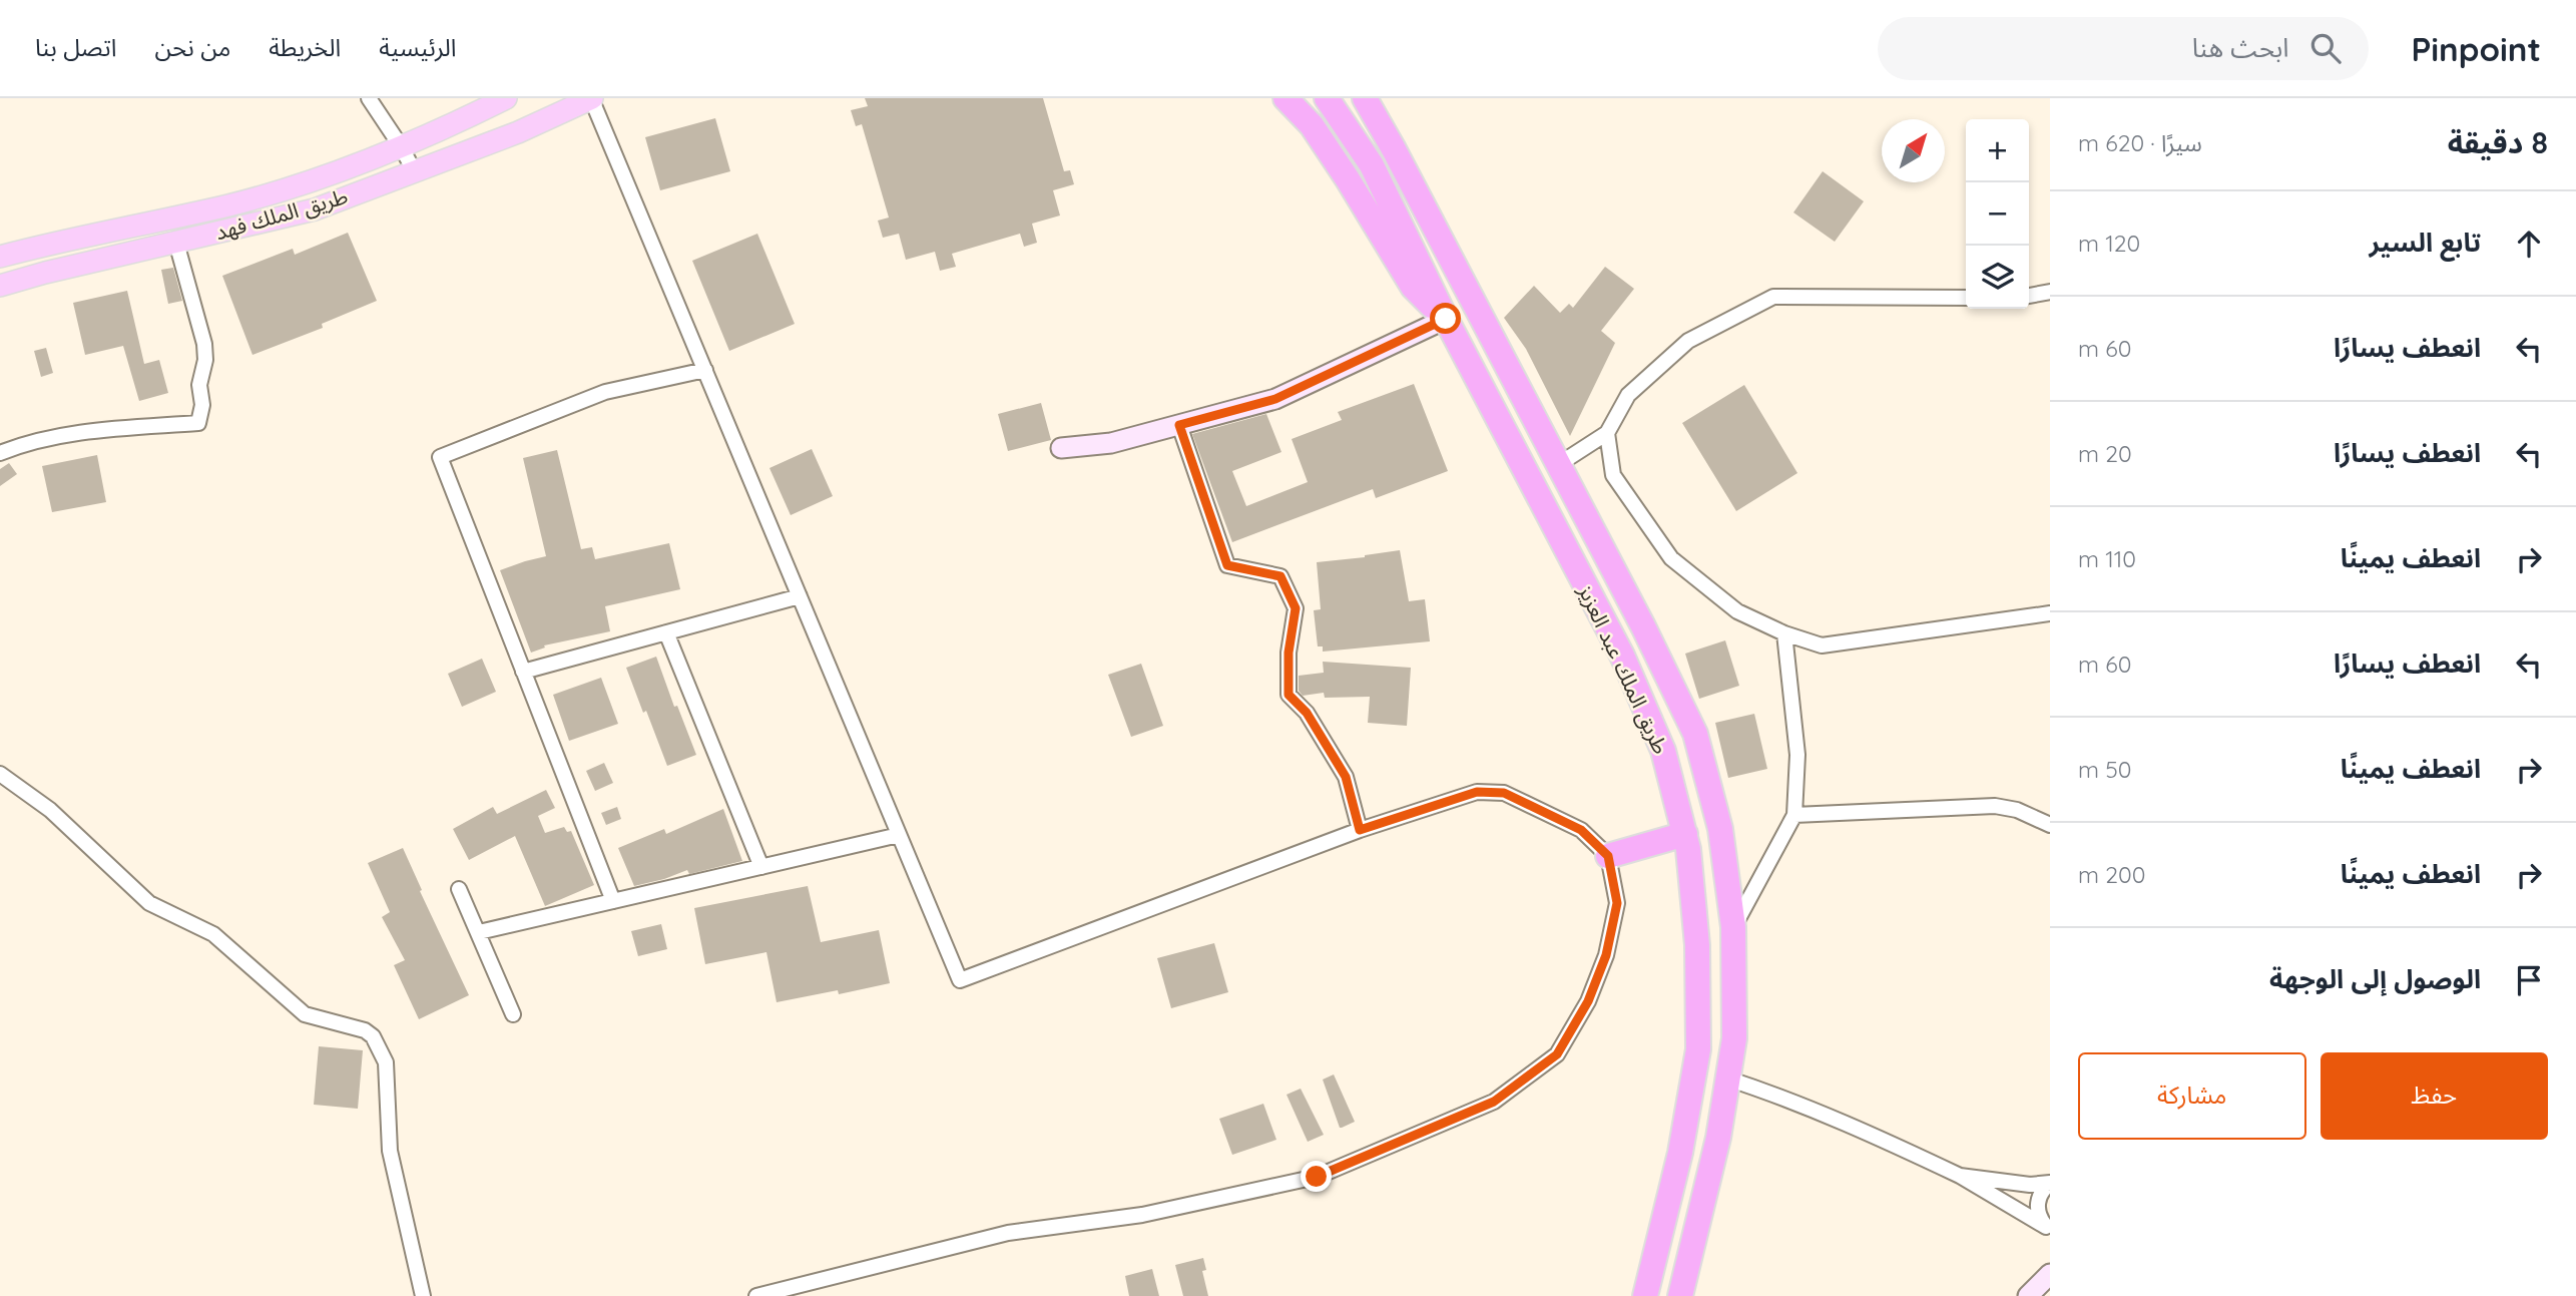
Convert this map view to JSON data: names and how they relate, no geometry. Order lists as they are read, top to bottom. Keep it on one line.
{"streets":{"highway":["طريق الملك عبد العزيز"],"main road":["طريق الملك فهد"]},"north":"top right","page":{"header":"Pinpoint","search":"ابحث هنا","nav":["الرئيسية","الخريطة","من نحن","اتصل بنا"],"heading":["8 دقيقة","سيرًا · 620 m"],"map_buttons":["+","−"],"list":[["تابع السير","120 m"],["انعطف يسارًا","60 m"],["انعطف يسارًا","20 m"],["انعطف يمينًا","110 m"],["انعطف يسارًا","60 m"],["انعطف يمينًا","50 m"],["انعطف يمينًا","200 m"],"الوصول إلى الوجهة"],"buttons":["حفظ","مشاركة"]}}
